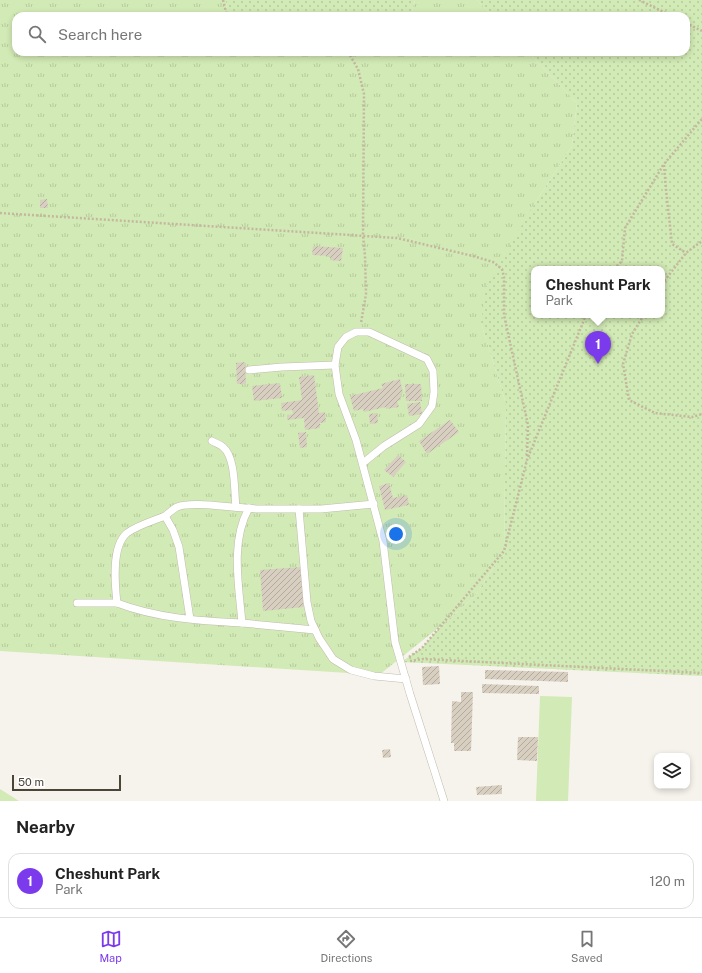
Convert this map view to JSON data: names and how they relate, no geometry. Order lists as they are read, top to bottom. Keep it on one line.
{"scale_bar":"50 m","page":{"search":"Search here","popup":["Cheshunt Park","Park"],"pins":"1","scale":"50 m","heading":"Nearby","list":[{"mark":"1","name":"Cheshunt Park","note":"Park","value":"120 m"}],"nav":["Map","Directions","Saved"]}}
